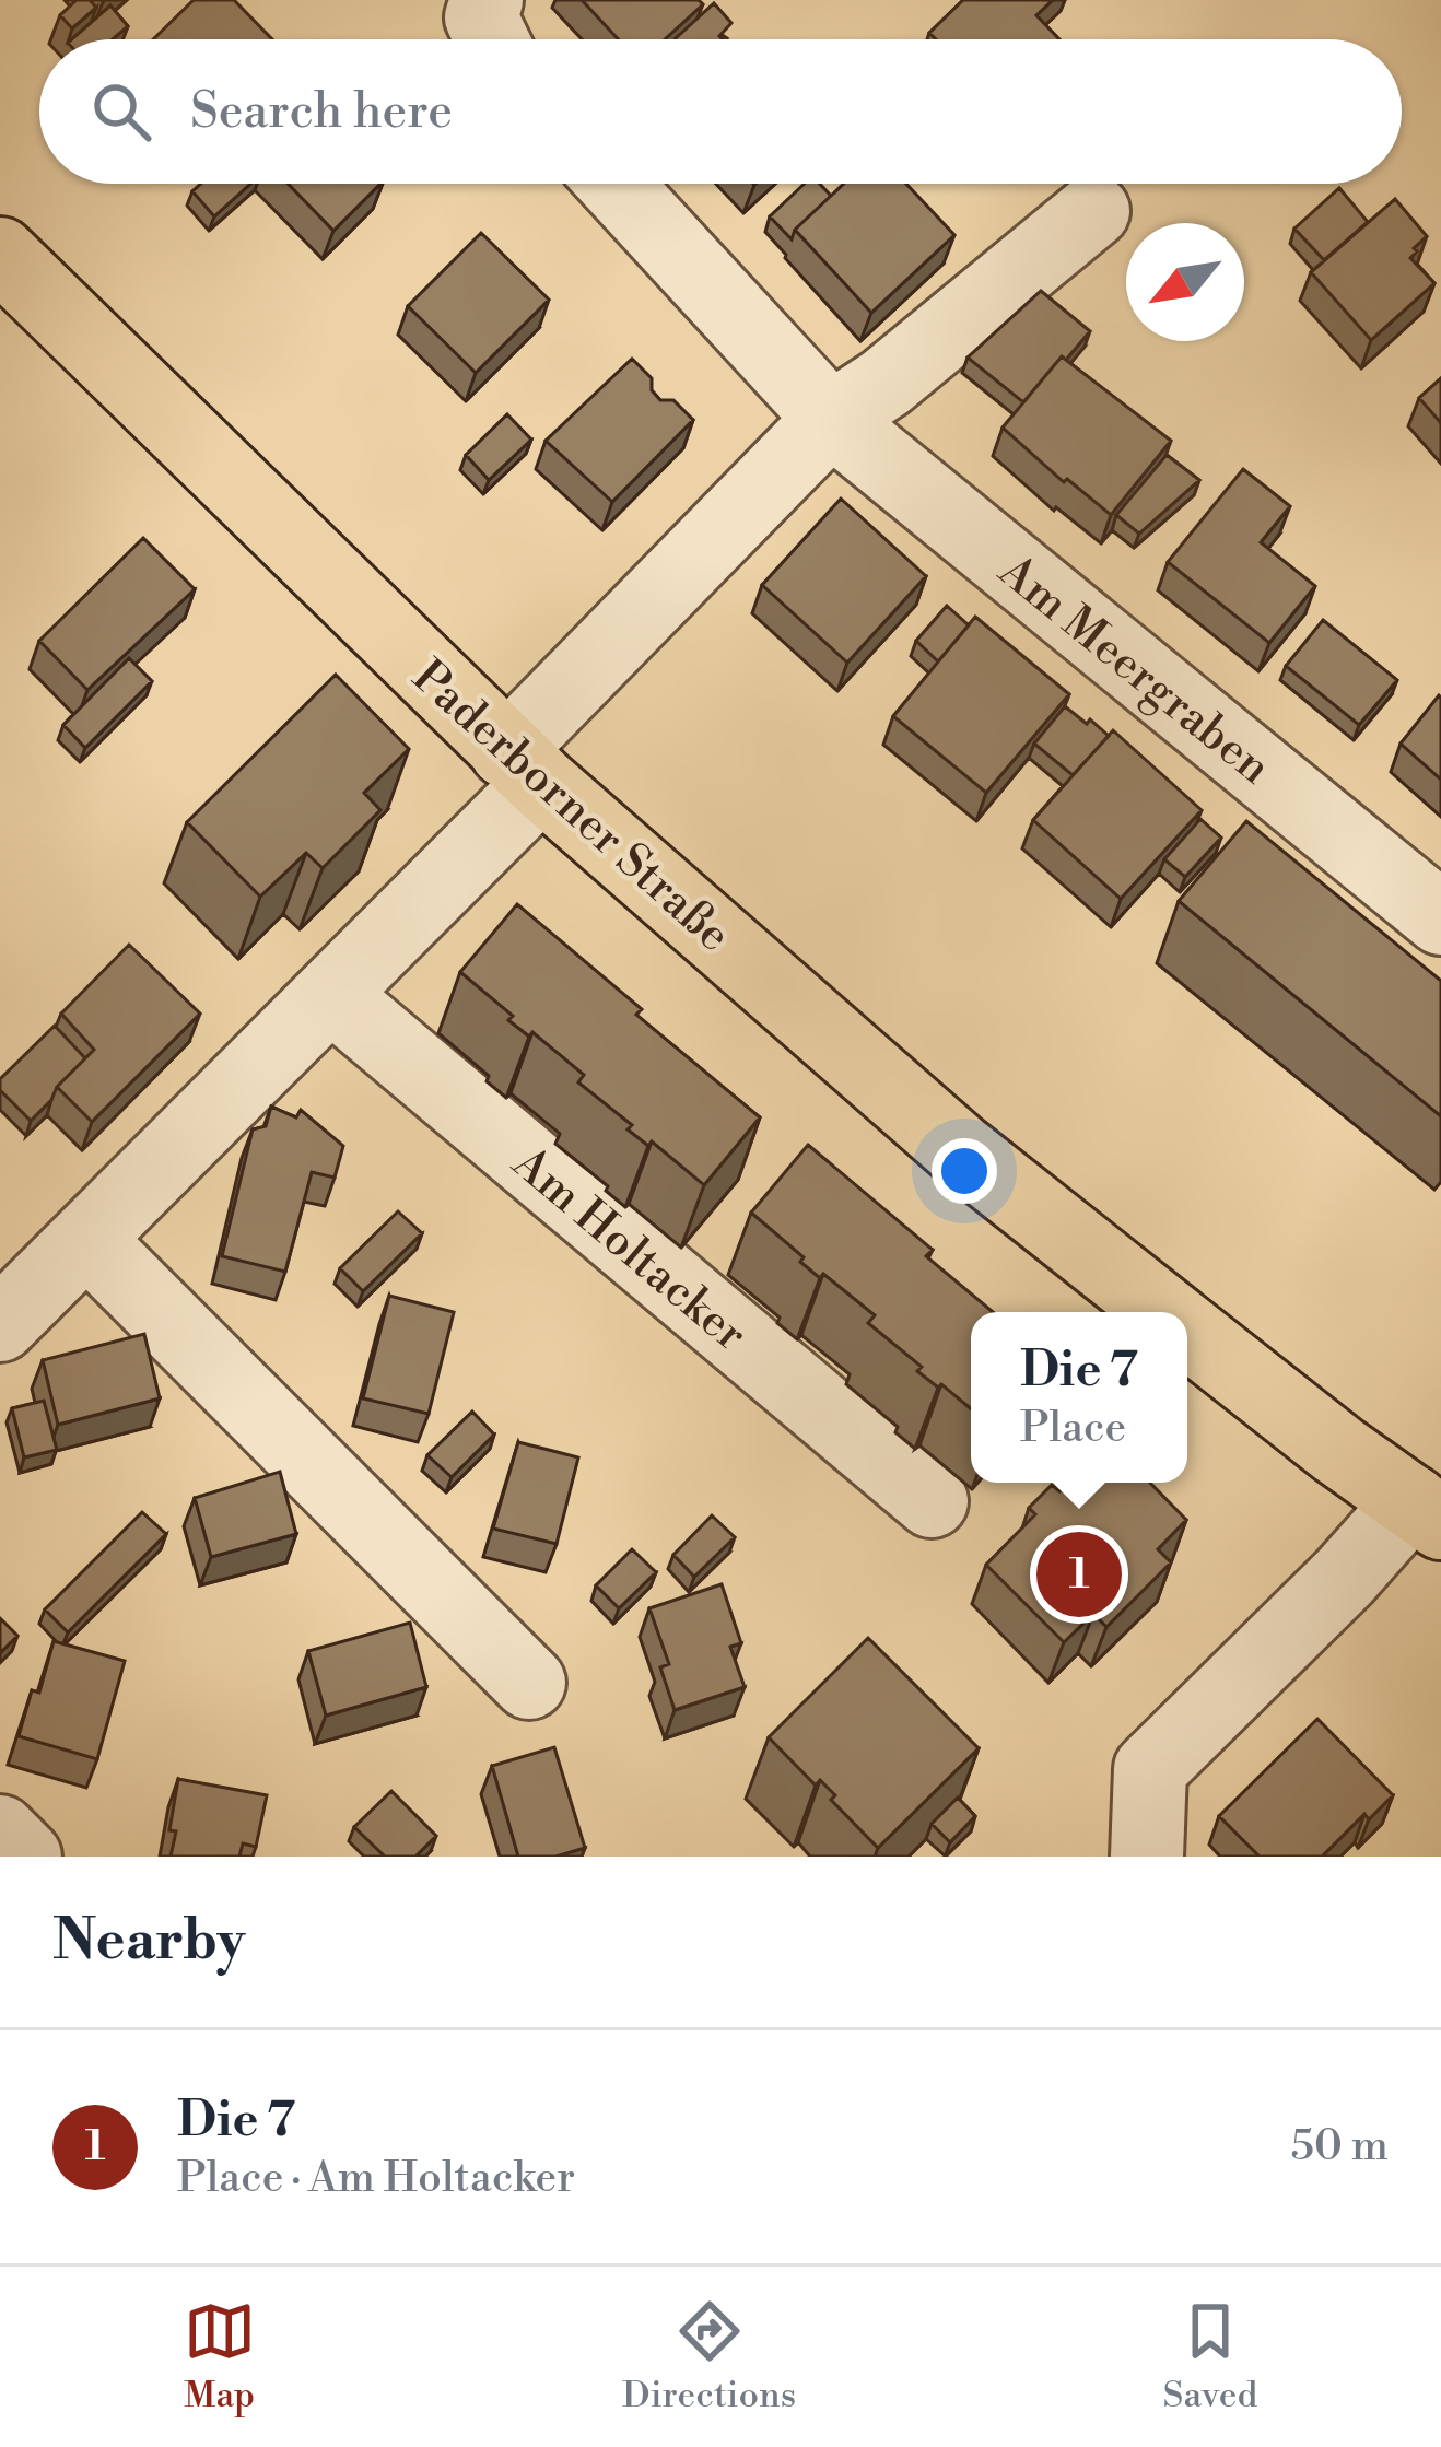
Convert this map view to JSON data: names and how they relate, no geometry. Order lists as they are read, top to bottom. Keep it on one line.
{"streets":{"main road":["Paderborner Straße"],"street":["Am Meergraben","Am Holtacker"]},"north":"bottom left","page":{"search":"Search here","popup":["Die 7","Place"],"pins":"1","heading":"Nearby","list":[{"mark":"1","name":"Die 7","note":"Place · Am Holtacker","value":"50 m"}],"nav":["Map","Directions","Saved"]}}
